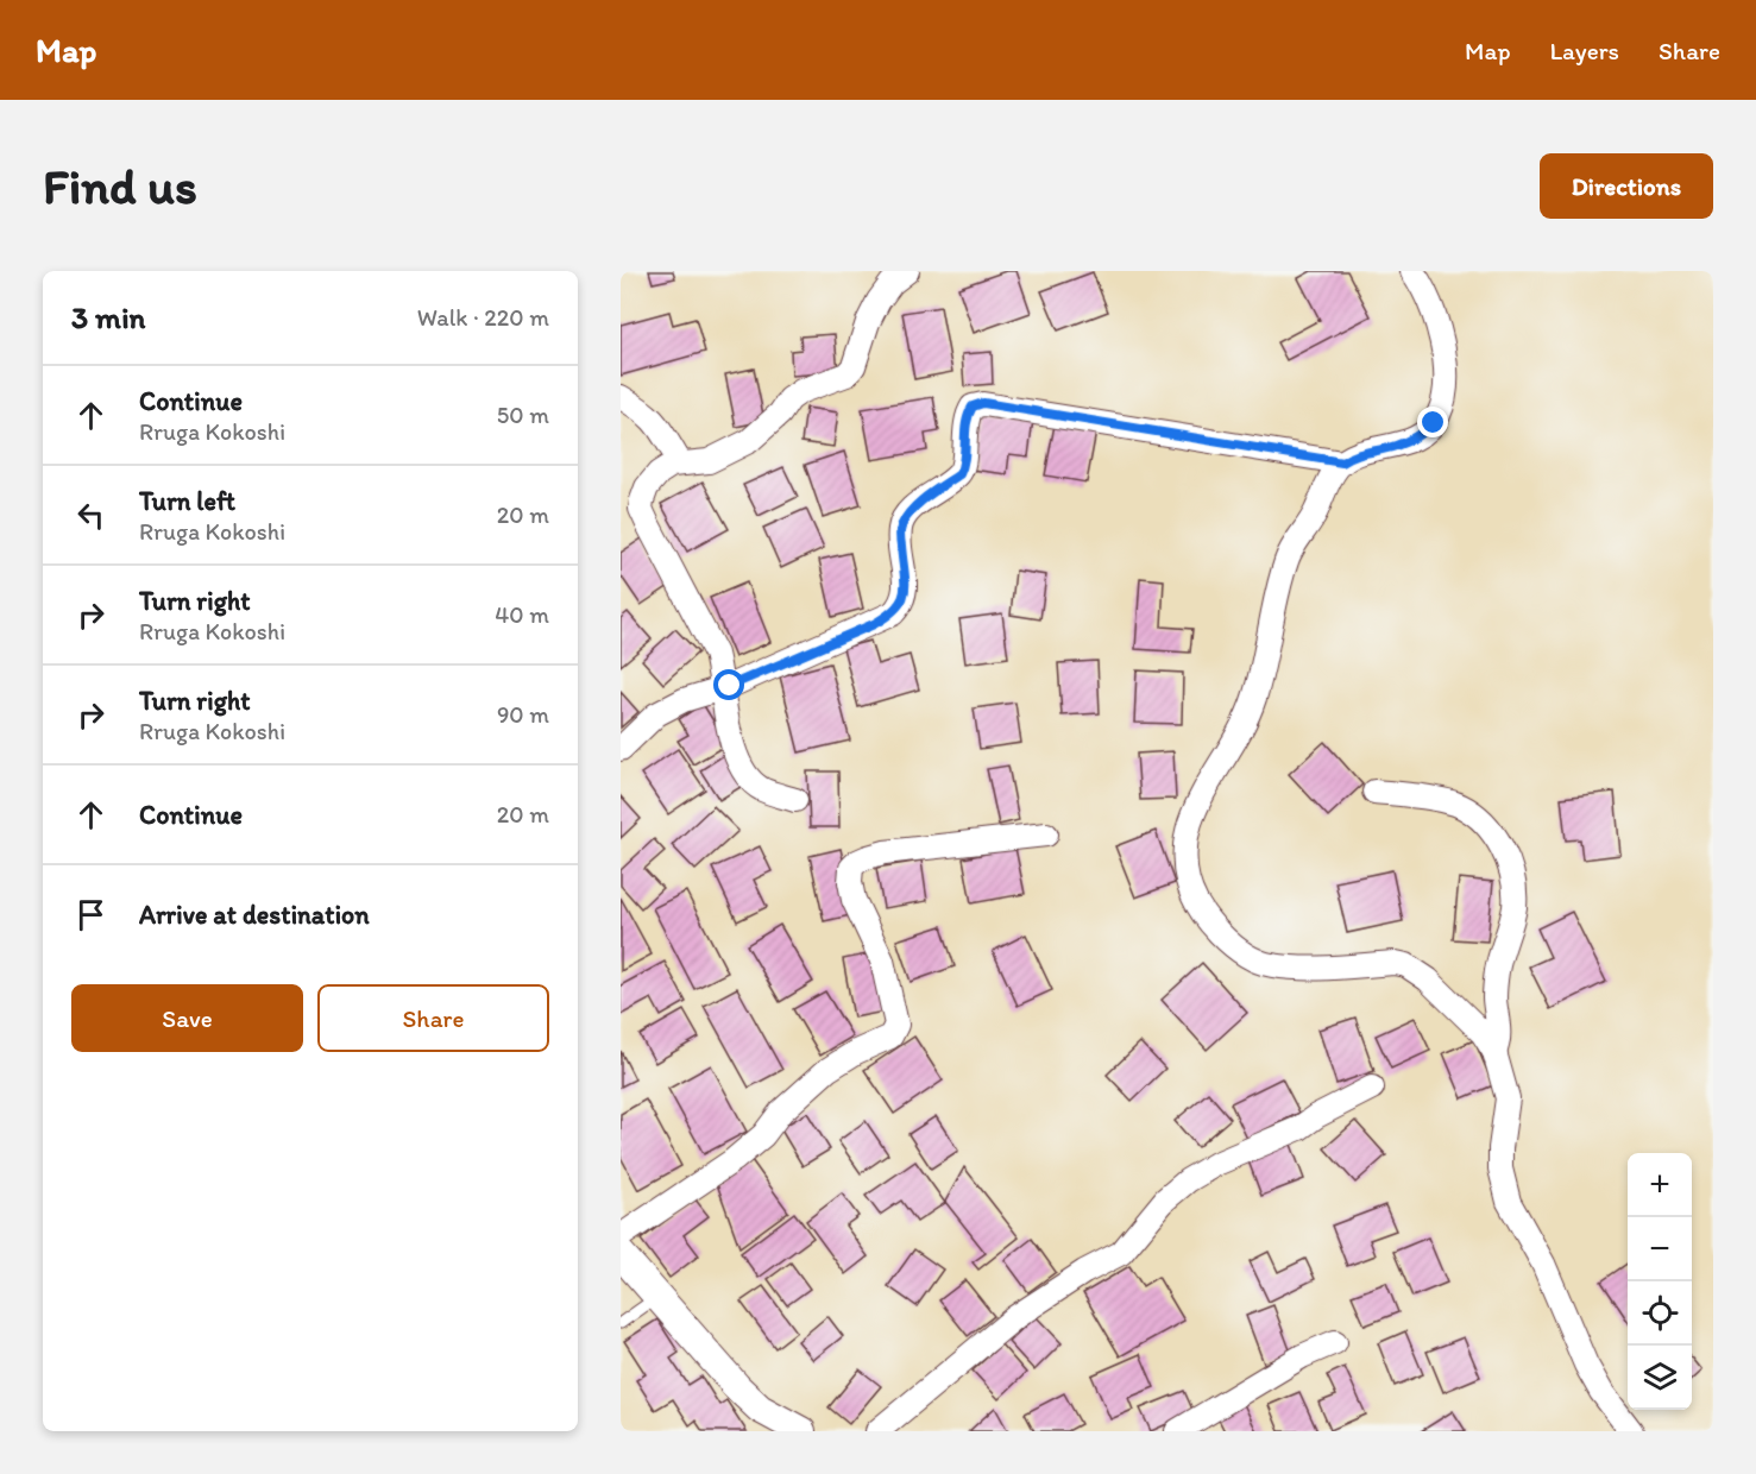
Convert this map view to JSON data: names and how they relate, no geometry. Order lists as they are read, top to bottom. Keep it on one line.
{"page":{"header":"Map","nav":["Map","Layers","Share"],"buttons":["Directions",["Save","Share"]],"title":"Find us","heading":["3 min","Walk · 220 m"],"list":[["Continue","Rruga Kokoshi","50 m"],["Turn left","Rruga Kokoshi","20 m"],["Turn right","Rruga Kokoshi","40 m"],["Turn right","Rruga Kokoshi","90 m"],["Continue","20 m"],"Arrive at destination"],"map_buttons":["+","−"]}}
